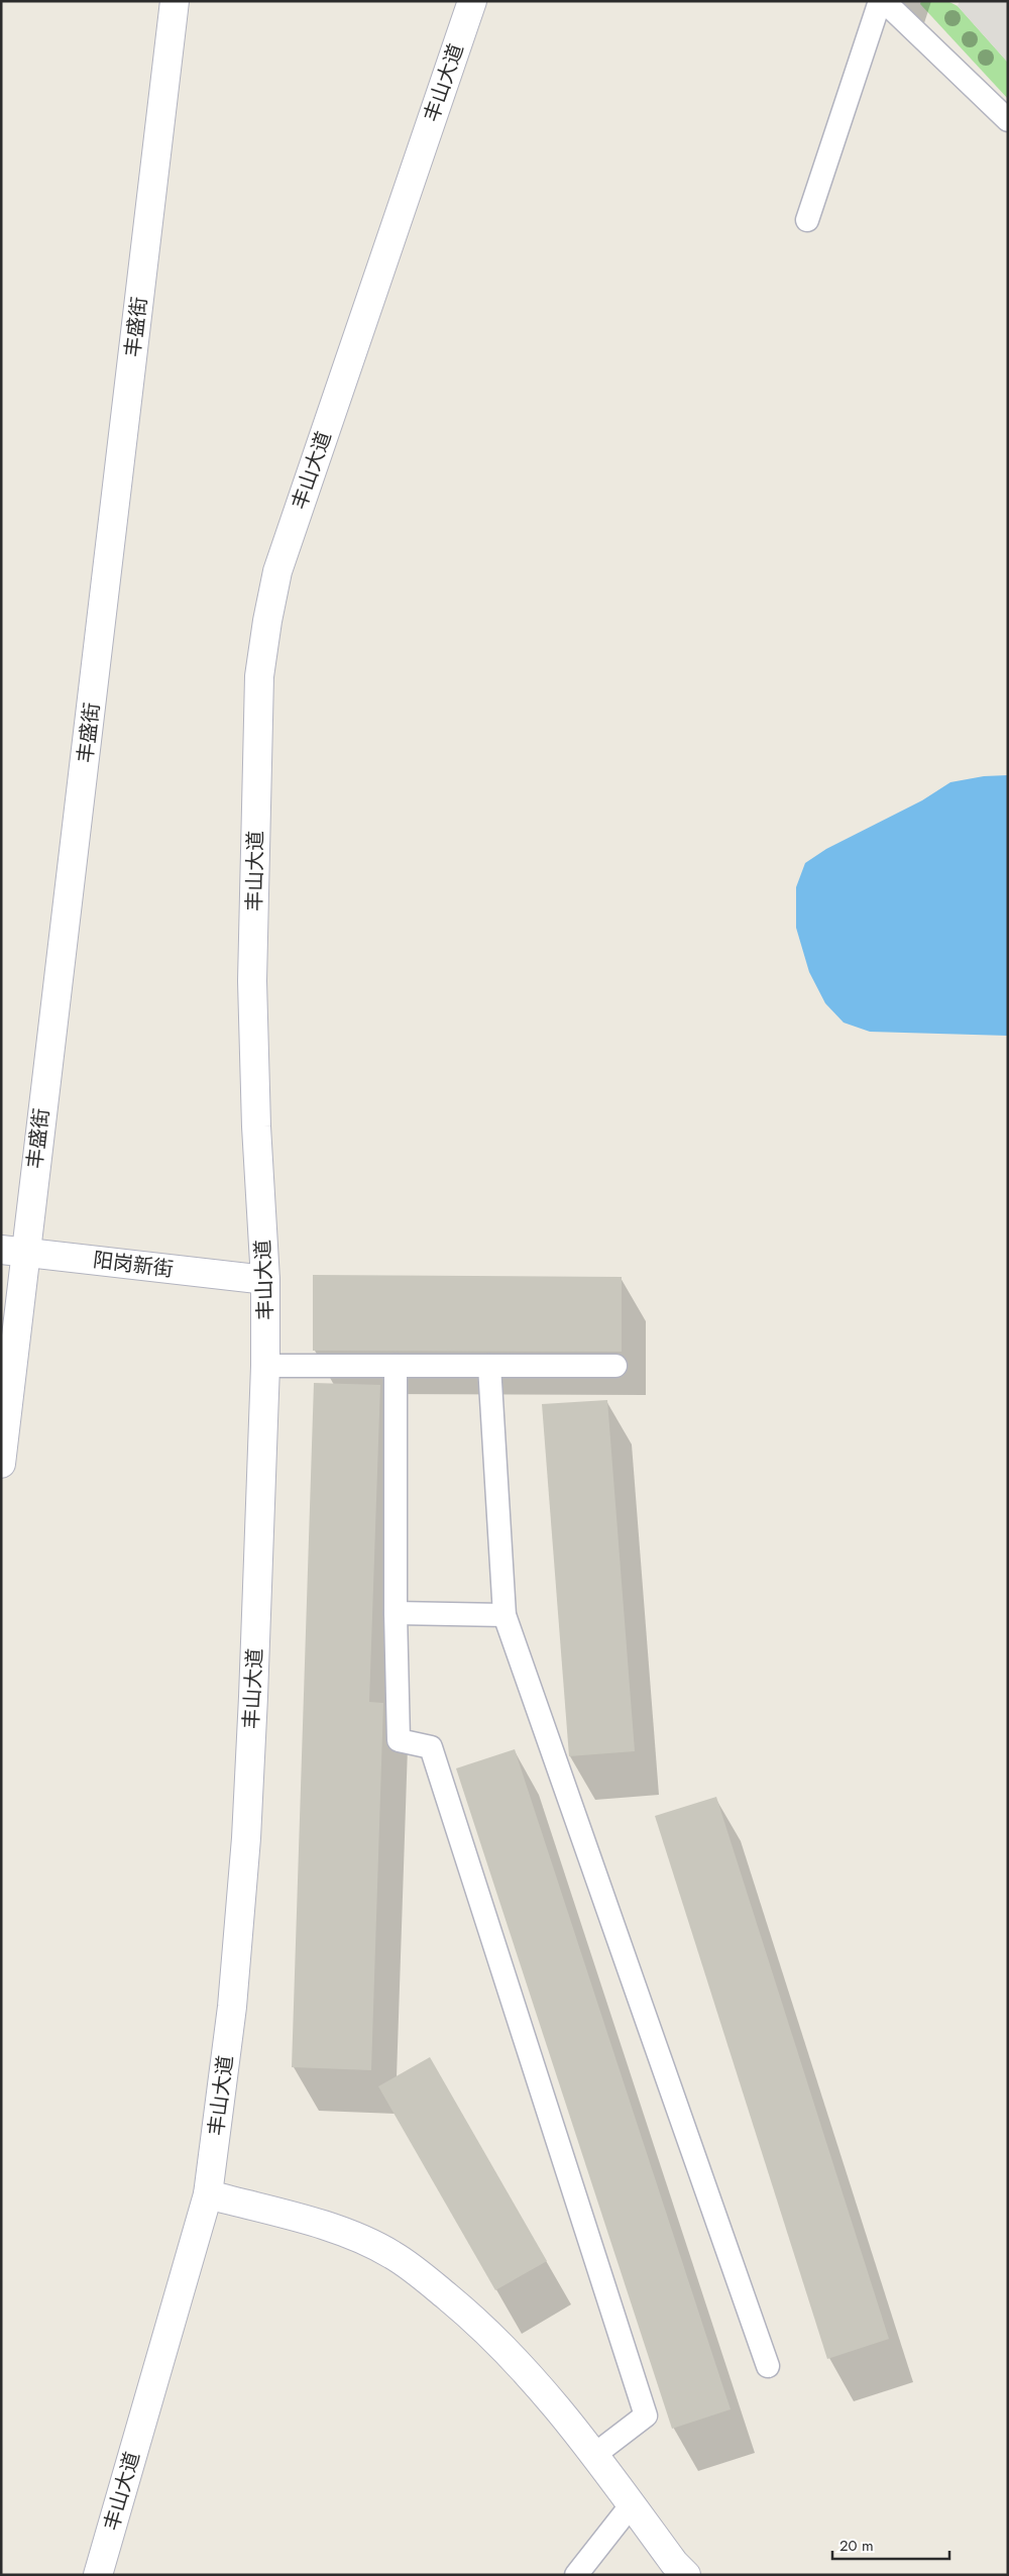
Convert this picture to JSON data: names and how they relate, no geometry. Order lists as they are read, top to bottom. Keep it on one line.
{"streets":{"street":["丰山大道","丰盛街","阳岗新街"]},"crossings":[["丰山大道","阳岗新街"],["丰盛街","阳岗新街"]],"scale_bar":"20 m"}
